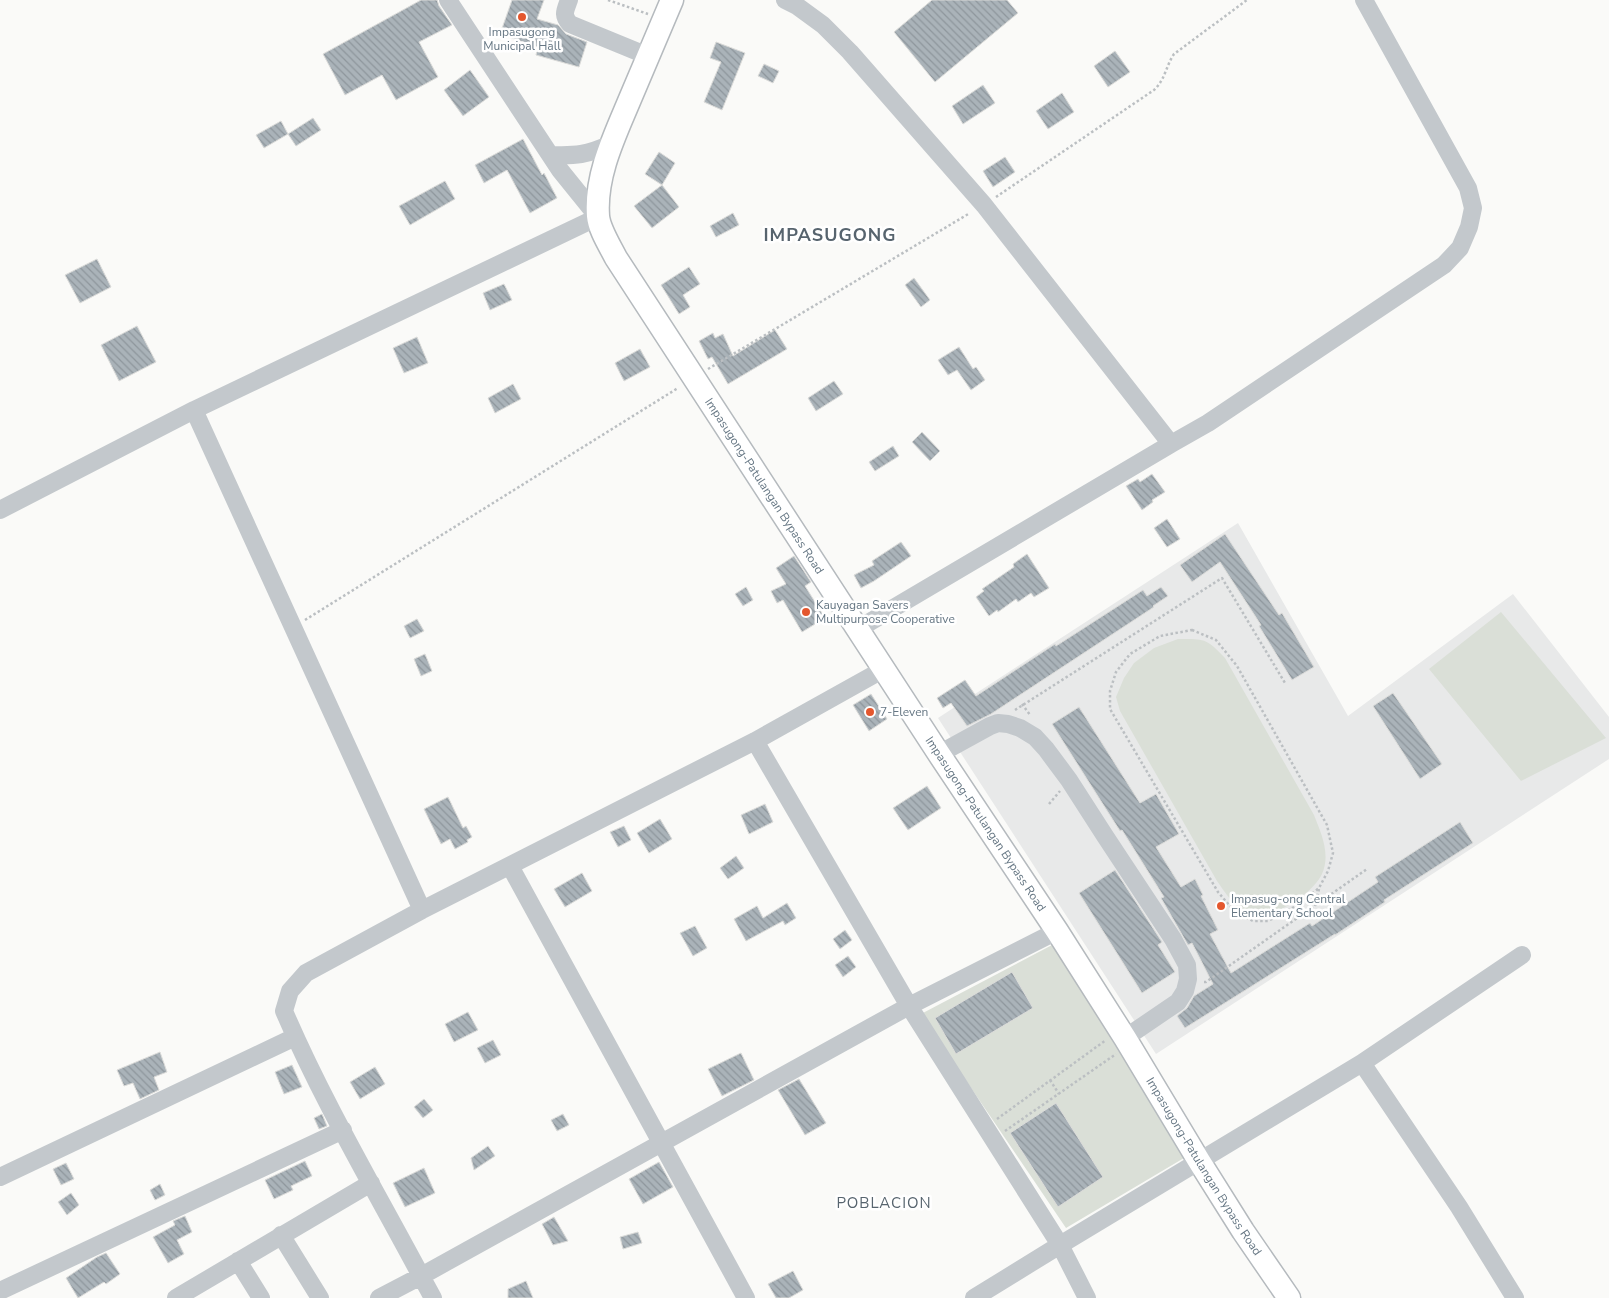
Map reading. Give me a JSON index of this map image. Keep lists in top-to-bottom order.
{
  "streets": {
    "main road": ["Impasugong-Patulangan Bypass Road"]
  },
  "districts": ["IMPASUGONG", "POBLACION"],
  "places": [
    "Impasugong Municipal Hall",
    "Kauyagan Savers Multipurpose Cooperative",
    "7-Eleven",
    "Impasug-ong Central Elementary School"
  ]
}
